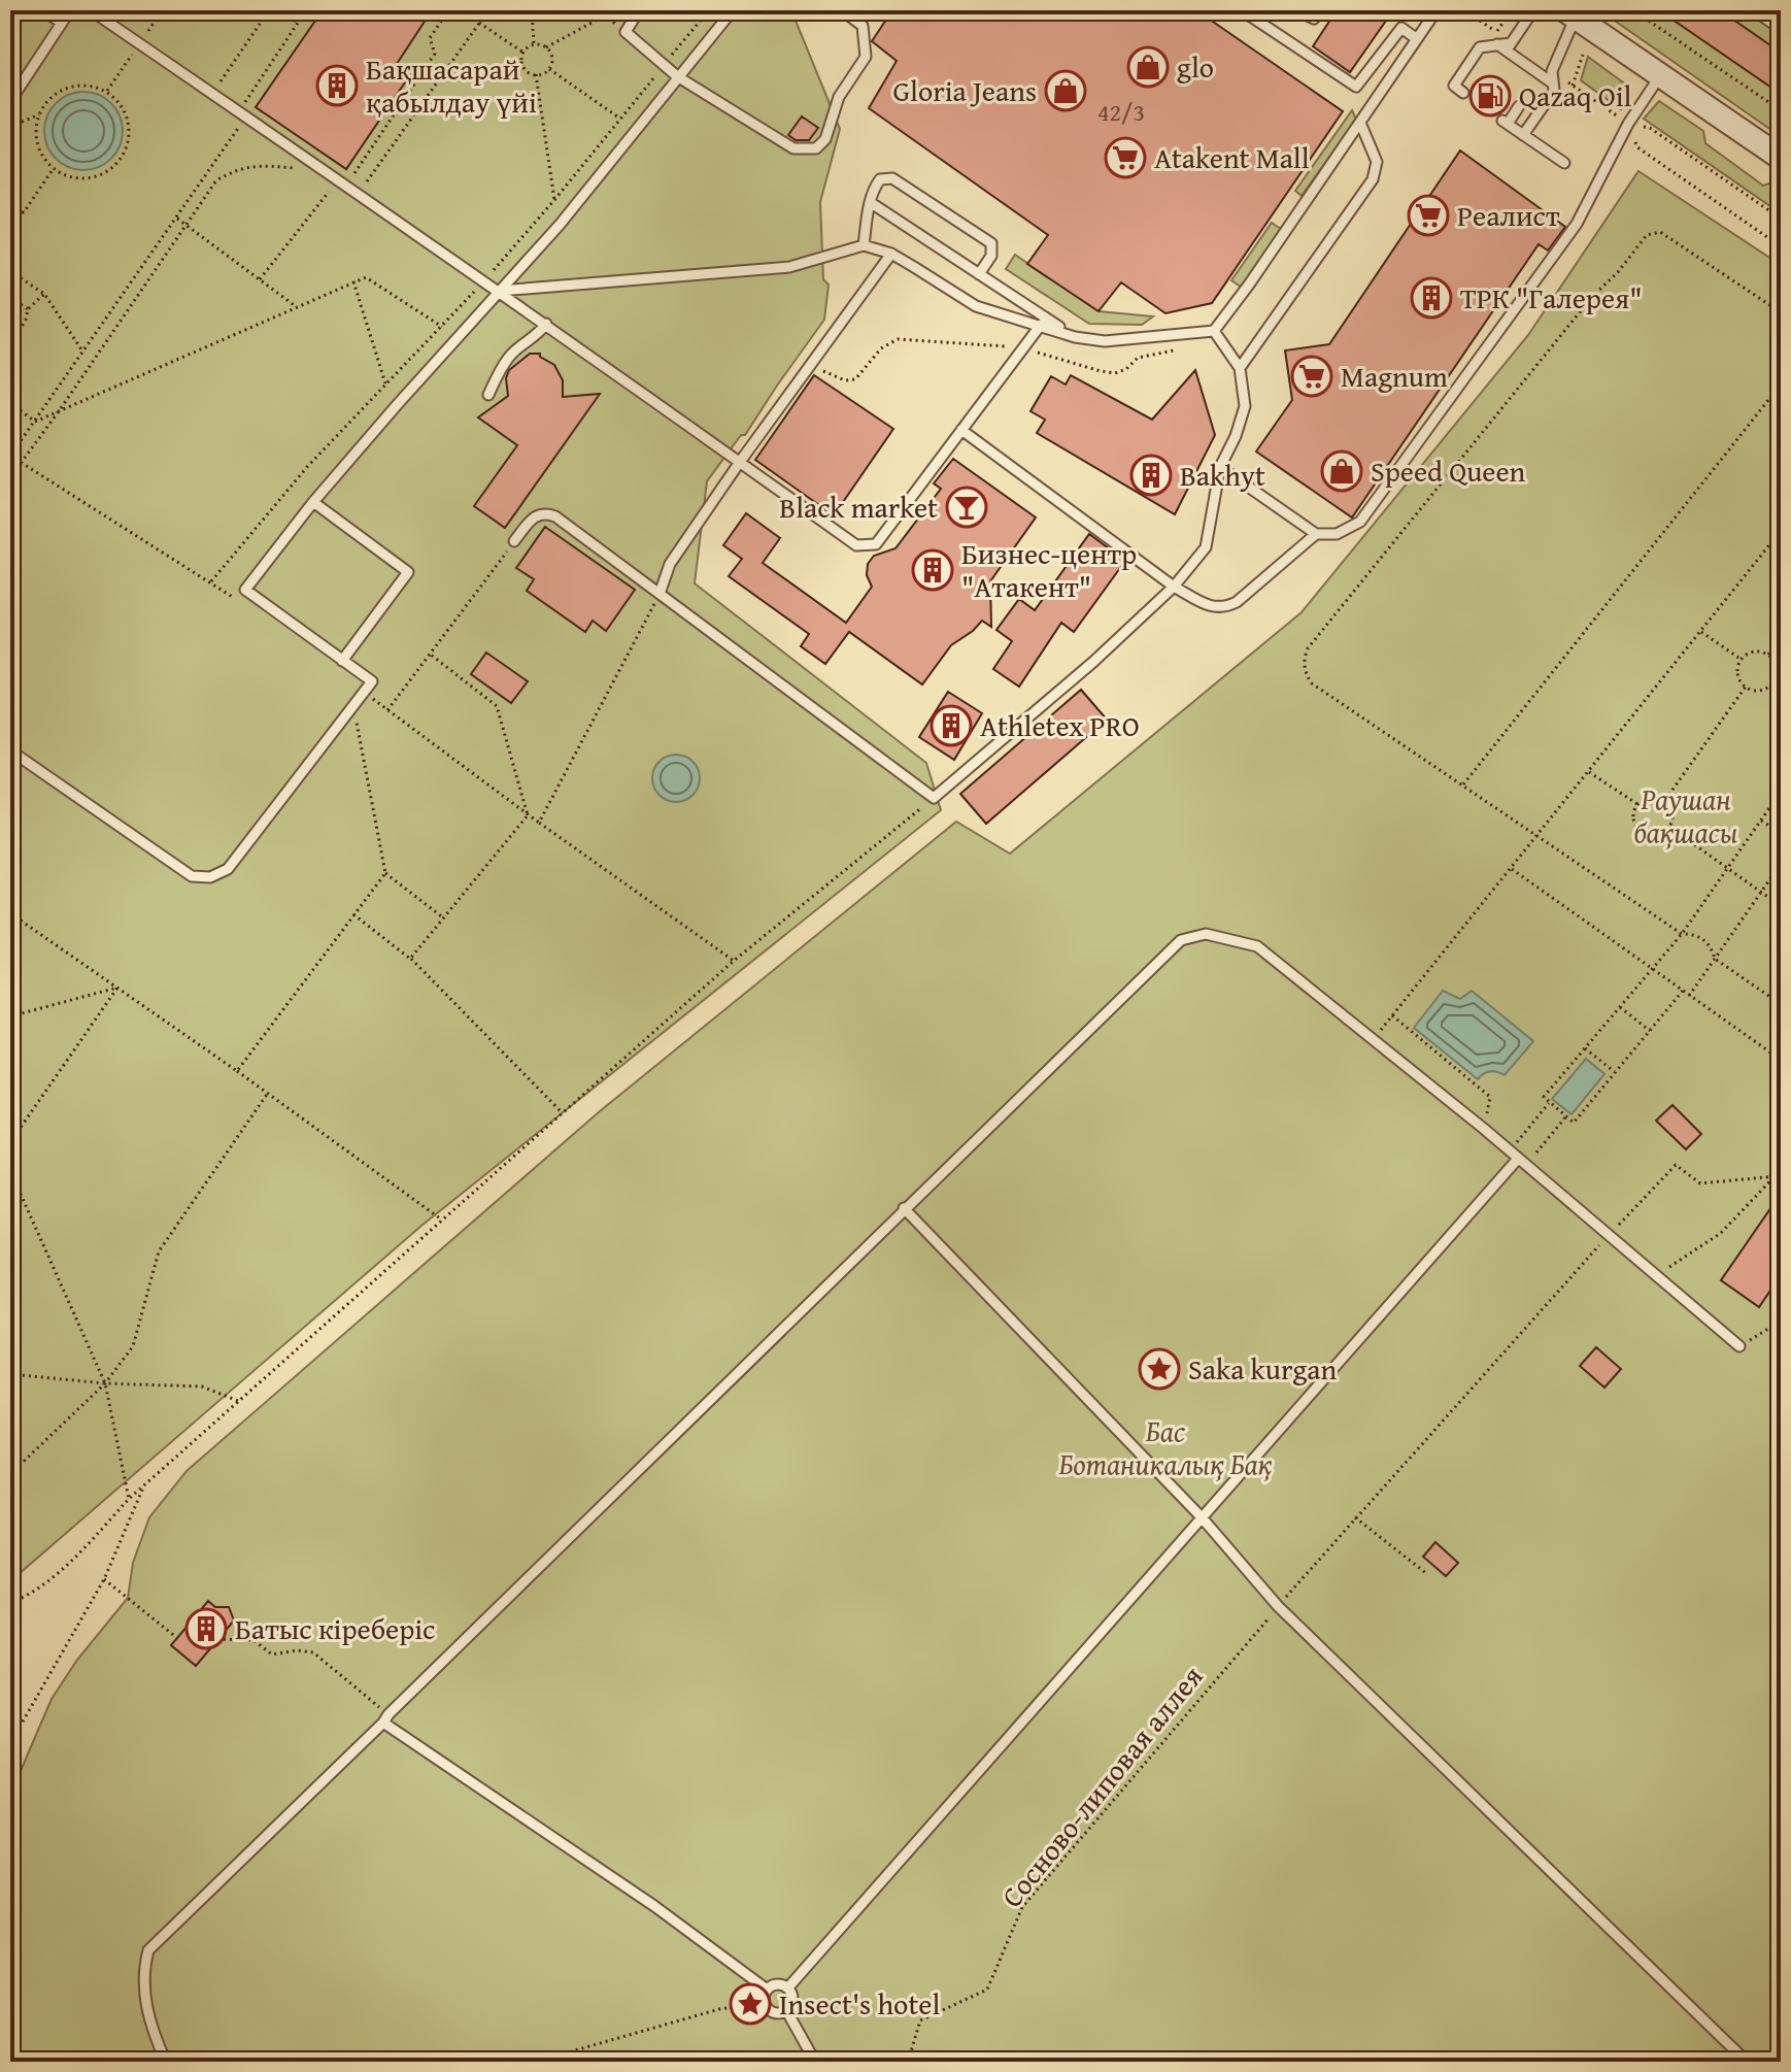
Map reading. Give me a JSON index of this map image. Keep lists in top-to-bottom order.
{
  "streets": {
    "path": ["Сосново-липовая аллея"]
  },
  "parks": ["Раушан бақшасы", "Бас Ботаникалық Бақ"],
  "places": {
    "shop": ["glo", "Gloria Jeans", "Speed Queen"],
    "building": [
      "Бақшасарай қабылдау үйі",
      "ТРК \"Галерея\"",
      "Bakhyt",
      "Бизнес-центр \"Атакент\"",
      "Athletex PRO",
      "Батыс кіреберіс"
    ],
    "fuel station": ["Qazaq Oil"],
    "supermarket": ["Atakent Mall", "Реалист", "Magnum"],
    "bar": ["Black market"],
    "place": ["Saka kurgan", "Insect's hotel"]
  },
  "house_numbers": ["42/3"]
}
